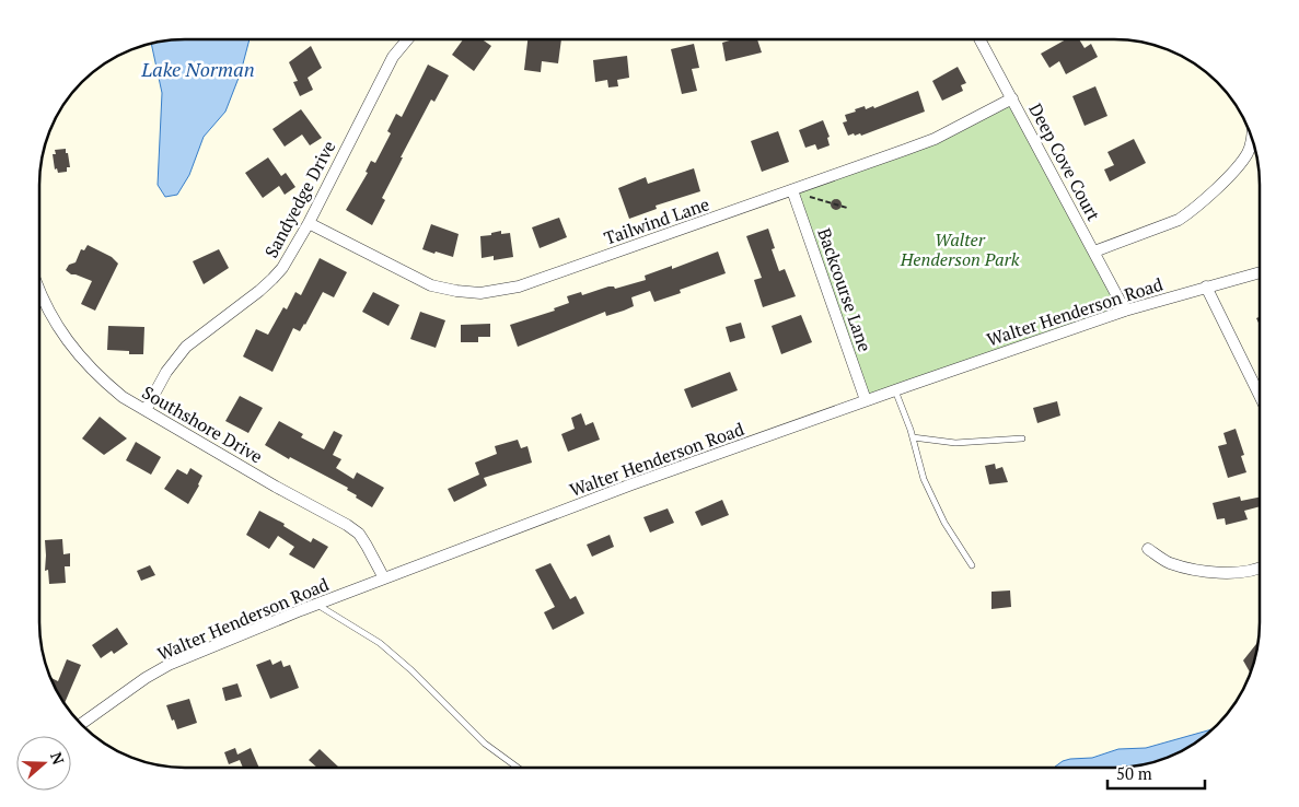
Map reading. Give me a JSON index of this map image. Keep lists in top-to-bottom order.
{
  "streets": {
    "street": [
      "Deep Cove Court",
      "Sandyedge Drive",
      "Tailwind Lane",
      "Backcourse Lane",
      "Walter Henderson Road",
      "Southshore Drive"
    ]
  },
  "crossings": [
    ["Deep Cove Court", "Tailwind Lane"],
    ["Deep Cove Court", "Walter Henderson Road"],
    ["Sandyedge Drive", "Tailwind Lane"],
    ["Sandyedge Drive", "Southshore Drive"],
    ["Tailwind Lane", "Backcourse Lane"],
    ["Backcourse Lane", "Walter Henderson Road"],
    ["Walter Henderson Road", "Southshore Drive"]
  ],
  "water": ["Lake Norman"],
  "parks": ["Walter Henderson Park"],
  "scale_bar": "50 m",
  "north": "right"
}
